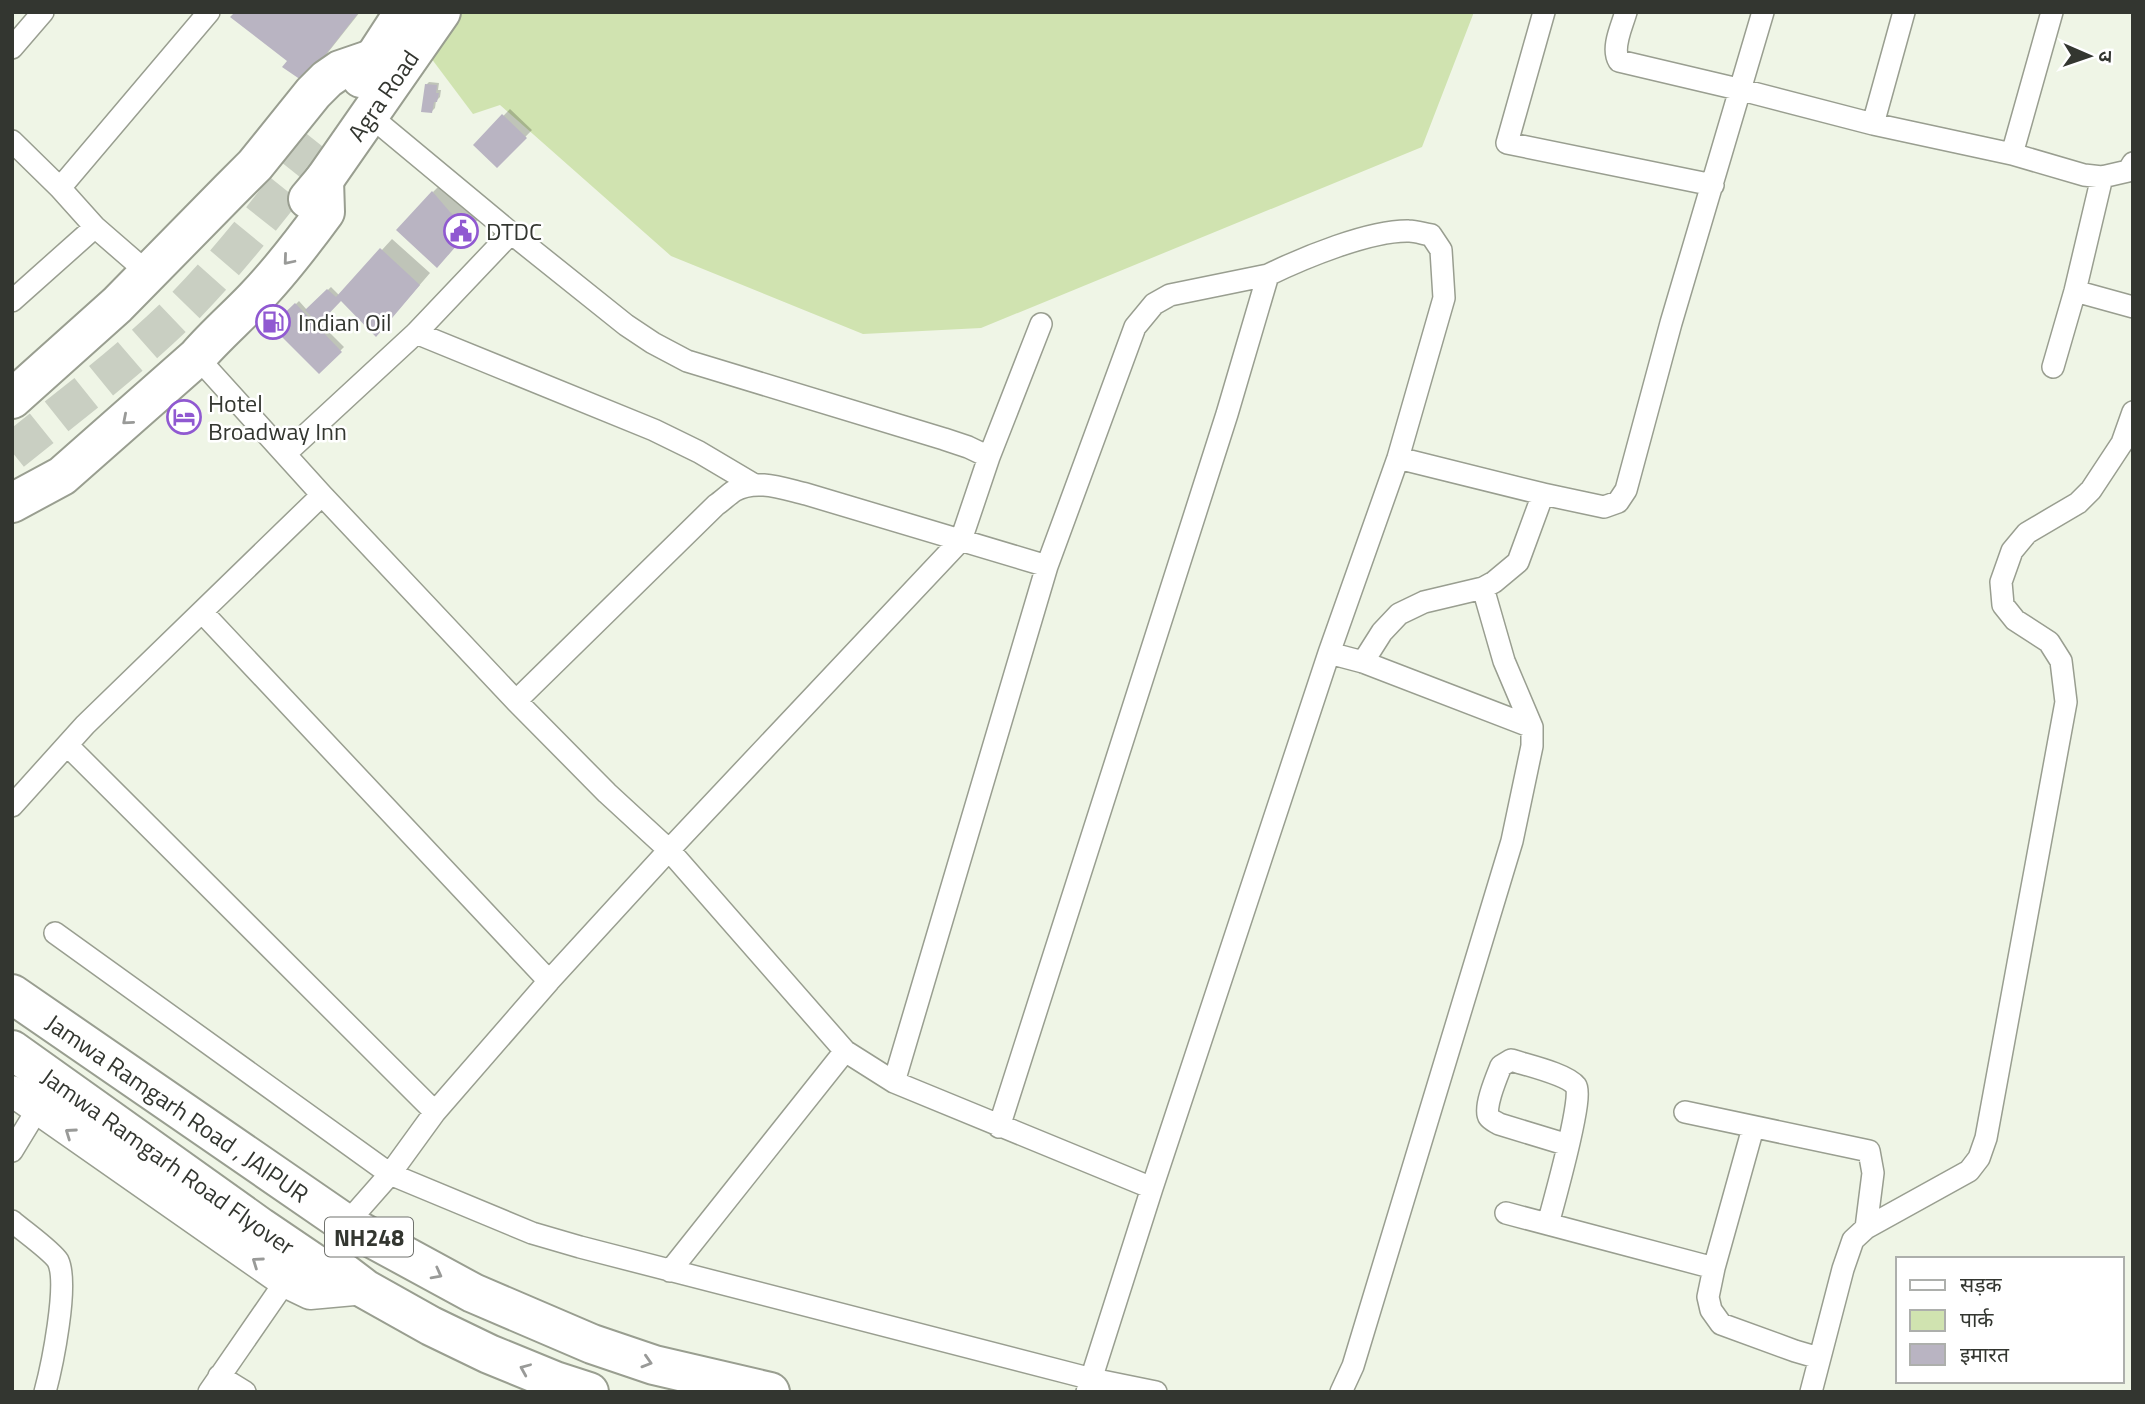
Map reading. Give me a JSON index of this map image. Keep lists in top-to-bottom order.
{
  "streets": {
    "highway": [
      "Agra Road",
      "Jamwa Ramgarh Road , JAIPUR",
      "Jamwa Ramgarh Road Flyover",
      "NH248"
    ]
  },
  "places": {
    "public building": ["DTDC"],
    "fuel station": ["Indian Oil"],
    "hotel": ["Hotel Broadway Inn"]
  },
  "legend": ["सड़क", "पार्क", "इमारत"],
  "north": "right"
}
